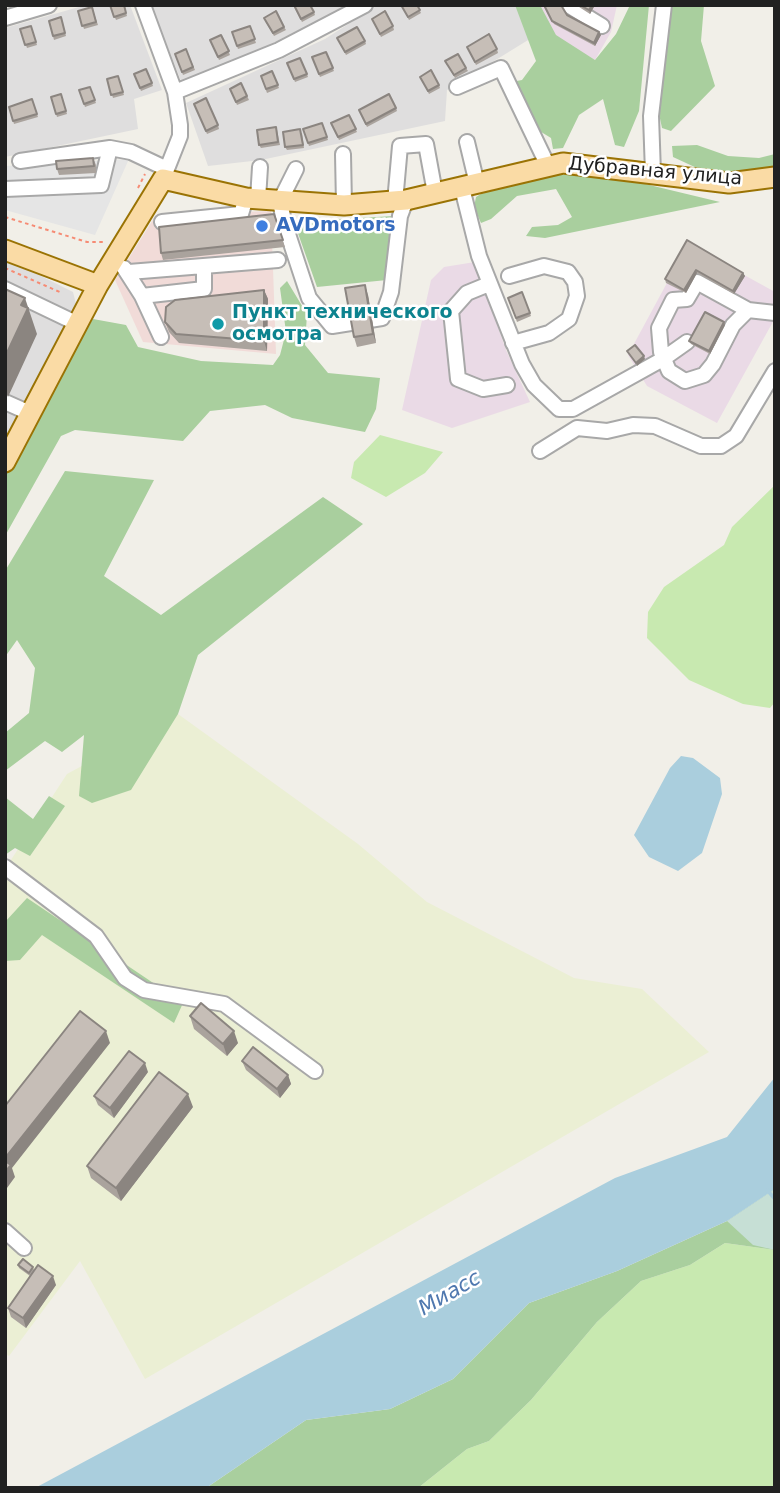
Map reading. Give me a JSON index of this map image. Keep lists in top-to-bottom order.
{
  "streets": {
    "main road": ["Дубравная улица"]
  },
  "water": ["Миасс"],
  "places": ["AVDmotors", "Пункт технического осмотра"]
}
